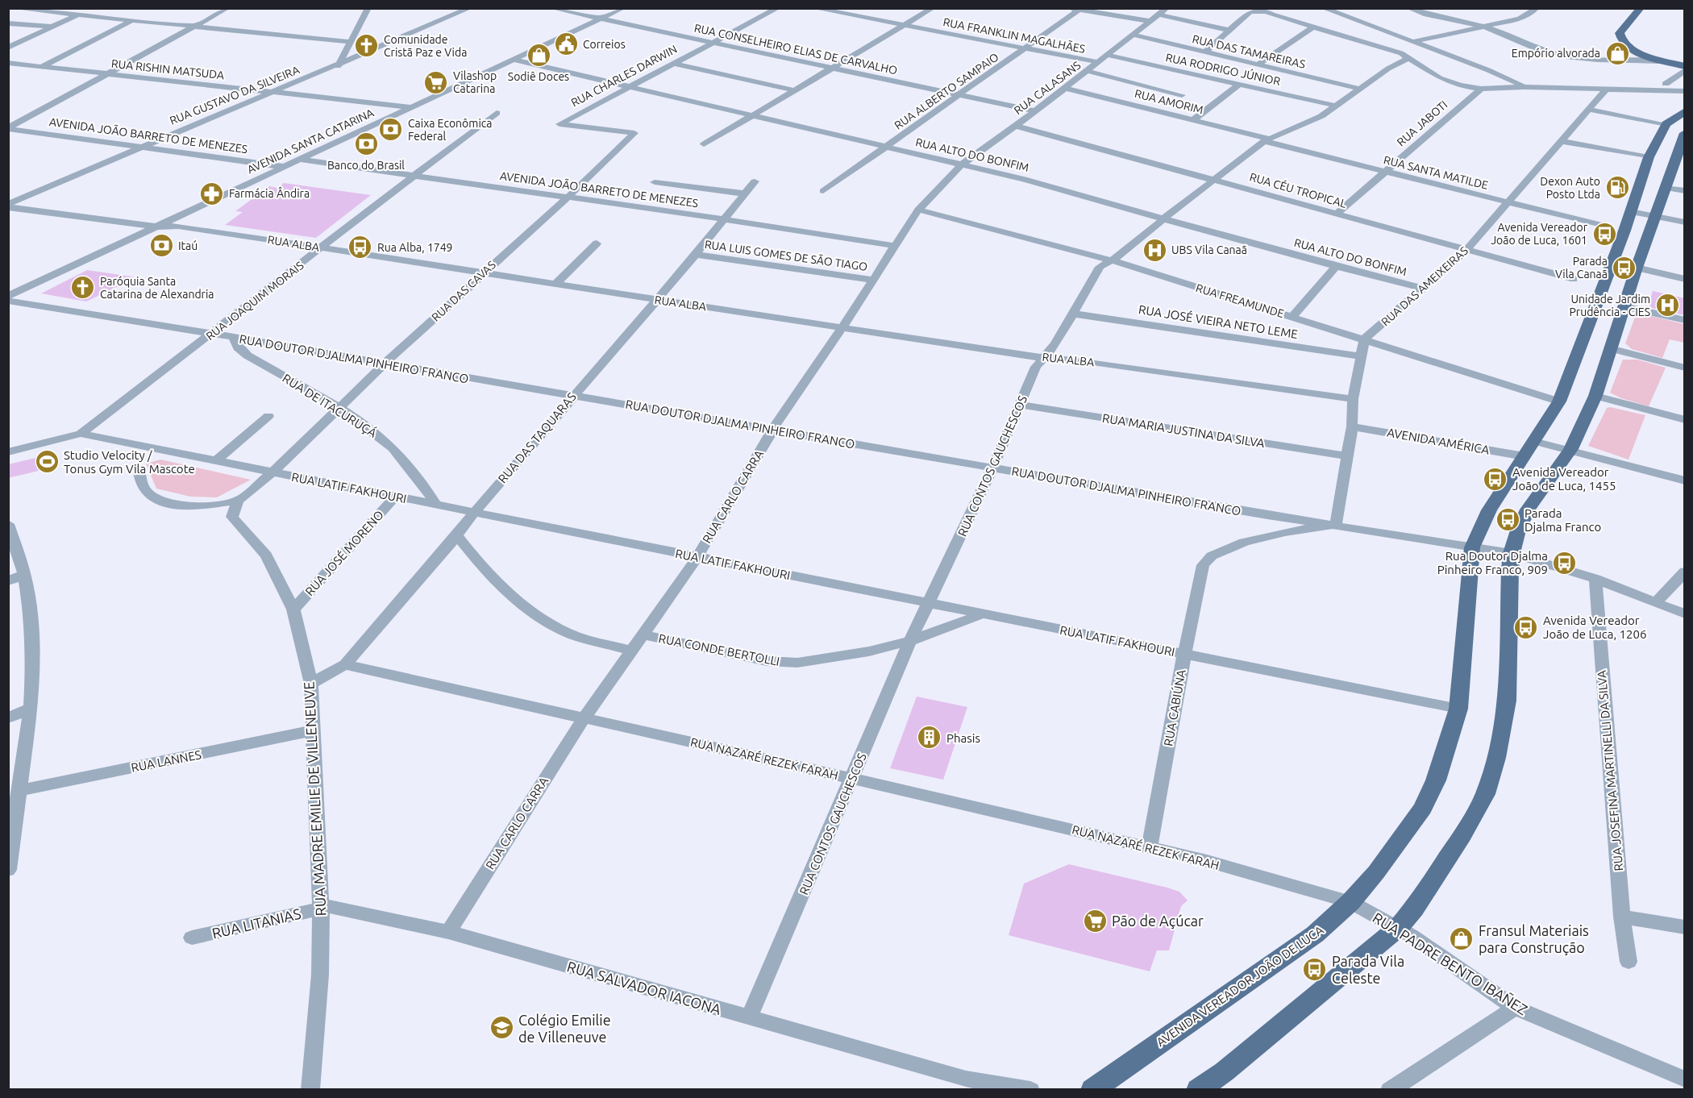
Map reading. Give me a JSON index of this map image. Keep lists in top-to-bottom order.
{
  "streets": {
    "main road": ["AVENIDA VEREADOR JOÃO DE LUCA"],
    "street": [
      "RUA FRANKLIN MAGALHÃES",
      "RUA CONSELHEIRO ELIAS DE CARVALHO",
      "RUA DAS TAMAREIRAS",
      "RUA RISHIN MATSUDA",
      "RUA RODRIGO JÚNIOR",
      "RUA CHARLES DARWIN",
      "RUA CALASANS",
      "RUA ALBERTO SAMPAIO",
      "RUA GUSTAVO DA SILVEIRA",
      "RUA AMORIM",
      "RUA JABOTI",
      "AVENIDA JOÃO BARRETO DE MENEZES",
      "AVENIDA SANTA CATARINA",
      "RUA ALTO DO BONFIM",
      "RUA SANTA MATILDE",
      "RUA CÉU TROPICAL",
      "RUA ALBA",
      "RUA LUIS GOMES DE SÃO TIAGO",
      "RUA DAS AMEIXEIRAS",
      "RUA DAS CAVAS",
      "RUA JOAQUIM MORAIS",
      "RUA FREAMUNDE",
      "RUA JOSÉ VIEIRA NETO LEME",
      "RUA DOUTOR DJALMA PINHEIRO FRANCO",
      "RUA DE ITACURUÇÁ",
      "RUA MARIA JUSTINA DA SILVA",
      "RUA DAS TAQUARAS",
      "AVENIDA AMÉRICA",
      "RUA CONTOS GAUCHESCOS",
      "RUA LATIF FAKHOURI",
      "RUA CARLO CARRA",
      "RUA JOSÉ MORENO",
      "RUA CONDE BERTOLLI",
      "RUA CABIÚNA",
      "RUA NAZARÉ REZEK FARAH",
      "RUA LANNES",
      "RUA JOSEFINA MARTINELLI DA SILVA",
      "RUA MADRE EMILIE DE VILLENEUVE",
      "RUA LITANIAS",
      "RUA PADRE BENTO IBAÑEZ",
      "RUA SALVADOR IACONA"
    ]
  },
  "crossings": [
    ["RUA FRANKLIN MAGALHÃES", "RUA CALASANS"],
    ["RUA FRANKLIN MAGALHÃES", "RUA ALBERTO SAMPAIO"],
    ["RUA CONSELHEIRO ELIAS DE CARVALHO", "RUA CHARLES DARWIN"],
    ["RUA CONSELHEIRO ELIAS DE CARVALHO", "RUA CALASANS"],
    ["RUA CONSELHEIRO ELIAS DE CARVALHO", "RUA ALBERTO SAMPAIO"],
    ["RUA CONSELHEIRO ELIAS DE CARVALHO", "AVENIDA SANTA CATARINA"],
    ["RUA DAS TAMAREIRAS", "RUA CALASANS"],
    ["RUA DAS TAMAREIRAS", "RUA CONTOS GAUCHESCOS"],
    ["RUA RISHIN MATSUDA", "RUA GUSTAVO DA SILVEIRA"],
    ["RUA RISHIN MATSUDA", "AVENIDA SANTA CATARINA"],
    ["RUA RODRIGO JÚNIOR", "RUA CALASANS"],
    ["RUA RODRIGO JÚNIOR", "RUA CONTOS GAUCHESCOS"],
    ["RUA CHARLES DARWIN", "RUA ALTO DO BONFIM"],
    ["RUA CHARLES DARWIN", "RUA DAS CAVAS"],
    ["RUA CALASANS", "RUA AMORIM"],
    ["RUA CALASANS", "RUA ALTO DO BONFIM"],
    ["RUA CALASANS", "RUA CÉU TROPICAL"],
    ["RUA CALASANS", "RUA CARLO CARRA"],
    ["RUA ALBERTO SAMPAIO", "RUA ALTO DO BONFIM"],
    ["RUA GUSTAVO DA SILVEIRA", "AVENIDA JOÃO BARRETO DE MENEZES"],
    ["RUA GUSTAVO DA SILVEIRA", "RUA ALBA"],
    ["RUA AMORIM", "RUA SANTA MATILDE"],
    ["RUA AMORIM", "RUA CONTOS GAUCHESCOS"],
    ["RUA JABOTI", "RUA SANTA MATILDE"],
    ["RUA JABOTI", "RUA CÉU TROPICAL"],
    ["AVENIDA JOÃO BARRETO DE MENEZES", "AVENIDA SANTA CATARINA"],
    ["AVENIDA JOÃO BARRETO DE MENEZES", "RUA DAS CAVAS"],
    ["AVENIDA JOÃO BARRETO DE MENEZES", "RUA JOAQUIM MORAIS"],
    ["AVENIDA JOÃO BARRETO DE MENEZES", "RUA DAS TAQUARAS"],
    ["AVENIDA JOÃO BARRETO DE MENEZES", "RUA CARLO CARRA"],
    ["AVENIDA SANTA CATARINA", "RUA ALTO DO BONFIM"],
    ["AVENIDA SANTA CATARINA", "RUA ALBA"],
    ["RUA ALTO DO BONFIM", "RUA DAS AMEIXEIRAS"],
    ["RUA ALTO DO BONFIM", "RUA CONTOS GAUCHESCOS"],
    ["RUA ALTO DO BONFIM", "RUA CARLO CARRA"],
    ["RUA SANTA MATILDE", "RUA DAS AMEIXEIRAS"],
    ["RUA SANTA MATILDE", "RUA CONTOS GAUCHESCOS"],
    ["RUA CÉU TROPICAL", "RUA DAS AMEIXEIRAS"],
    ["RUA CÉU TROPICAL", "RUA CONTOS GAUCHESCOS"],
    ["RUA ALBA", "RUA DAS CAVAS"],
    ["RUA ALBA", "RUA JOAQUIM MORAIS"],
    ["RUA ALBA", "RUA DAS TAQUARAS"],
    ["RUA ALBA", "RUA CONTOS GAUCHESCOS"],
    ["RUA ALBA", "RUA CARLO CARRA"],
    ["RUA LUIS GOMES DE SÃO TIAGO", "RUA DAS TAQUARAS"],
    ["RUA LUIS GOMES DE SÃO TIAGO", "RUA CARLO CARRA"],
    ["RUA DAS AMEIXEIRAS", "RUA FREAMUNDE"],
    ["RUA DAS CAVAS", "RUA DOUTOR DJALMA PINHEIRO FRANCO"],
    ["RUA DAS CAVAS", "RUA DE ITACURUÇÁ"],
    ["RUA DAS CAVAS", "RUA LATIF FAKHOURI"],
    ["RUA DAS CAVAS", "RUA MADRE EMILIE DE VILLENEUVE"],
    ["RUA JOAQUIM MORAIS", "RUA DOUTOR DJALMA PINHEIRO FRANCO"],
    ["RUA JOAQUIM MORAIS", "RUA LATIF FAKHOURI"],
    ["RUA FREAMUNDE", "RUA CONTOS GAUCHESCOS"],
    ["RUA FREAMUNDE", "RUA CARLO CARRA"],
    ["RUA FREAMUNDE", "AVENIDA VEREADOR JOÃO DE LUCA"],
    ["RUA JOSÉ VIEIRA NETO LEME", "RUA CONTOS GAUCHESCOS"],
    ["RUA DOUTOR DJALMA PINHEIRO FRANCO", "RUA DE ITACURUÇÁ"],
    ["RUA DOUTOR DJALMA PINHEIRO FRANCO", "RUA DAS TAQUARAS"],
    ["RUA DOUTOR DJALMA PINHEIRO FRANCO", "RUA CONTOS GAUCHESCOS"],
    ["RUA DOUTOR DJALMA PINHEIRO FRANCO", "RUA CARLO CARRA"],
    ["RUA DOUTOR DJALMA PINHEIRO FRANCO", "RUA CABIÚNA"],
    ["RUA DOUTOR DJALMA PINHEIRO FRANCO", "AVENIDA VEREADOR JOÃO DE LUCA"],
    ["RUA DE ITACURUÇÁ", "RUA LATIF FAKHOURI"],
    ["RUA MARIA JUSTINA DA SILVA", "RUA CONTOS GAUCHESCOS"],
    ["RUA DAS TAQUARAS", "RUA LATIF FAKHOURI"],
    ["RUA DAS TAQUARAS", "RUA NAZARÉ REZEK FARAH"],
    ["RUA DAS TAQUARAS", "RUA MADRE EMILIE DE VILLENEUVE"],
    ["AVENIDA AMÉRICA", "AVENIDA VEREADOR JOÃO DE LUCA"],
    ["RUA CONTOS GAUCHESCOS", "RUA LATIF FAKHOURI"],
    ["RUA CONTOS GAUCHESCOS", "RUA CONDE BERTOLLI"],
    ["RUA CONTOS GAUCHESCOS", "RUA NAZARÉ REZEK FARAH"],
    ["RUA CONTOS GAUCHESCOS", "RUA SALVADOR IACONA"],
    ["RUA LATIF FAKHOURI", "RUA CARLO CARRA"],
    ["RUA LATIF FAKHOURI", "RUA JOSÉ MORENO"],
    ["RUA LATIF FAKHOURI", "RUA CONDE BERTOLLI"],
    ["RUA LATIF FAKHOURI", "RUA CABIÚNA"],
    ["RUA LATIF FAKHOURI", "AVENIDA VEREADOR JOÃO DE LUCA"],
    ["RUA CARLO CARRA", "RUA CONDE BERTOLLI"],
    ["RUA CARLO CARRA", "RUA NAZARÉ REZEK FARAH"],
    ["RUA CARLO CARRA", "RUA SALVADOR IACONA"],
    ["RUA JOSÉ MORENO", "RUA MADRE EMILIE DE VILLENEUVE"],
    ["RUA CABIÚNA", "RUA NAZARÉ REZEK FARAH"],
    ["RUA NAZARÉ REZEK FARAH", "RUA PADRE BENTO IBAÑEZ"],
    ["RUA NAZARÉ REZEK FARAH", "AVENIDA VEREADOR JOÃO DE LUCA"],
    ["RUA LANNES", "RUA MADRE EMILIE DE VILLENEUVE"],
    ["RUA MADRE EMILIE DE VILLENEUVE", "RUA LITANIAS"],
    ["RUA MADRE EMILIE DE VILLENEUVE", "RUA SALVADOR IACONA"],
    ["RUA LITANIAS", "RUA SALVADOR IACONA"],
    ["RUA PADRE BENTO IBAÑEZ", "AVENIDA VEREADOR JOÃO DE LUCA"]
  ],
  "places": {
    "public building": ["Correios"],
    "church": ["Comunidade Cristã Paz e Vida", "Paróquia Santa Catarina de Alexandria"],
    "shop": ["Empório alvorada", "Sodiê Doces", "Fransul Materiais para Construção"],
    "supermarket": ["Vilashop Catarina", "Pão de Açúcar"],
    "bank": ["Caixa Econômica Federal", "Banco do Brasil", "Itaú"],
    "fuel station": ["Dexon Auto Posto Ltda"],
    "pharmacy": ["Farmácia Ândira"],
    "bus stop": [
      "Avenida Vereador João de Luca, 1601",
      "Rua Alba, 1749",
      "Parada Vila Canaã",
      "Avenida Vereador João de Luca, 1455",
      "Parada Djalma Franco",
      "Rua Doutor Djalma Pinheiro Franco, 909",
      "Avenida Vereador João de Luca, 1206",
      "Parada Vila Celeste"
    ],
    "hospital": ["UBS Vila Canaã", "Unidade Jardim Prudência - CIES"],
    "sports": ["Studio Velocity / Tonus Gym Vila Mascote"],
    "building": ["Phasis"],
    "school or university": ["Colégio Emilie de Villeneuve"]
  }
}
